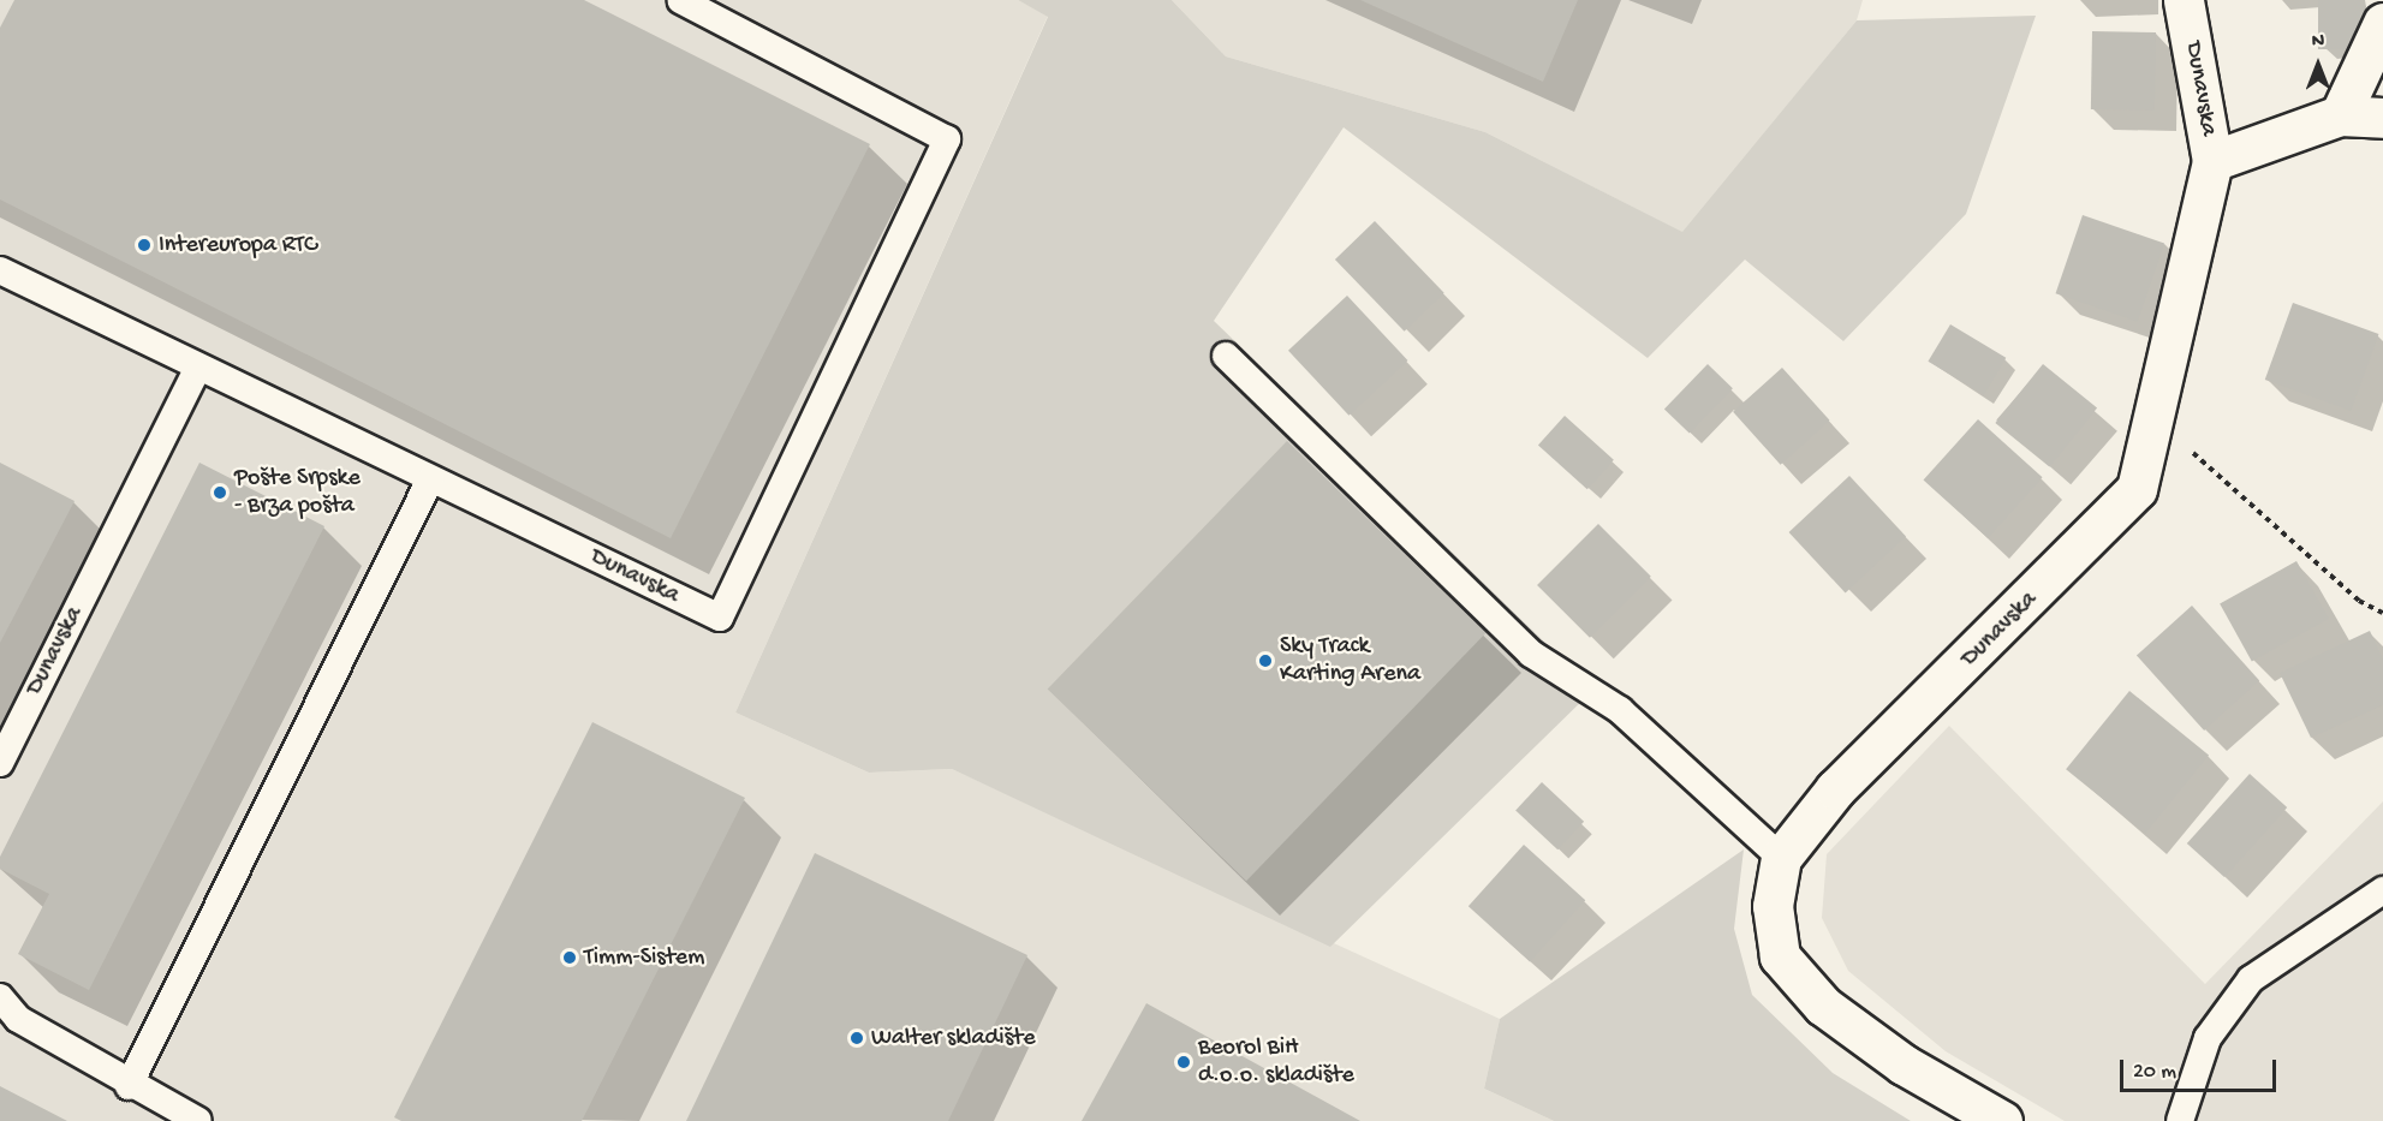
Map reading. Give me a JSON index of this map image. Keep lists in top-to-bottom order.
{
  "streets": {
    "street": ["Dunavska"]
  },
  "places": [
    "Intereuropa RTC",
    "Pošte Srpske - Brza pošta",
    "Sky Track Karting Arena",
    "Timm-Sistem",
    "Walter skladište",
    "Beorol BiH d.o.o. skladište"
  ],
  "scale_bar": "20 m",
  "north": "top"
}
